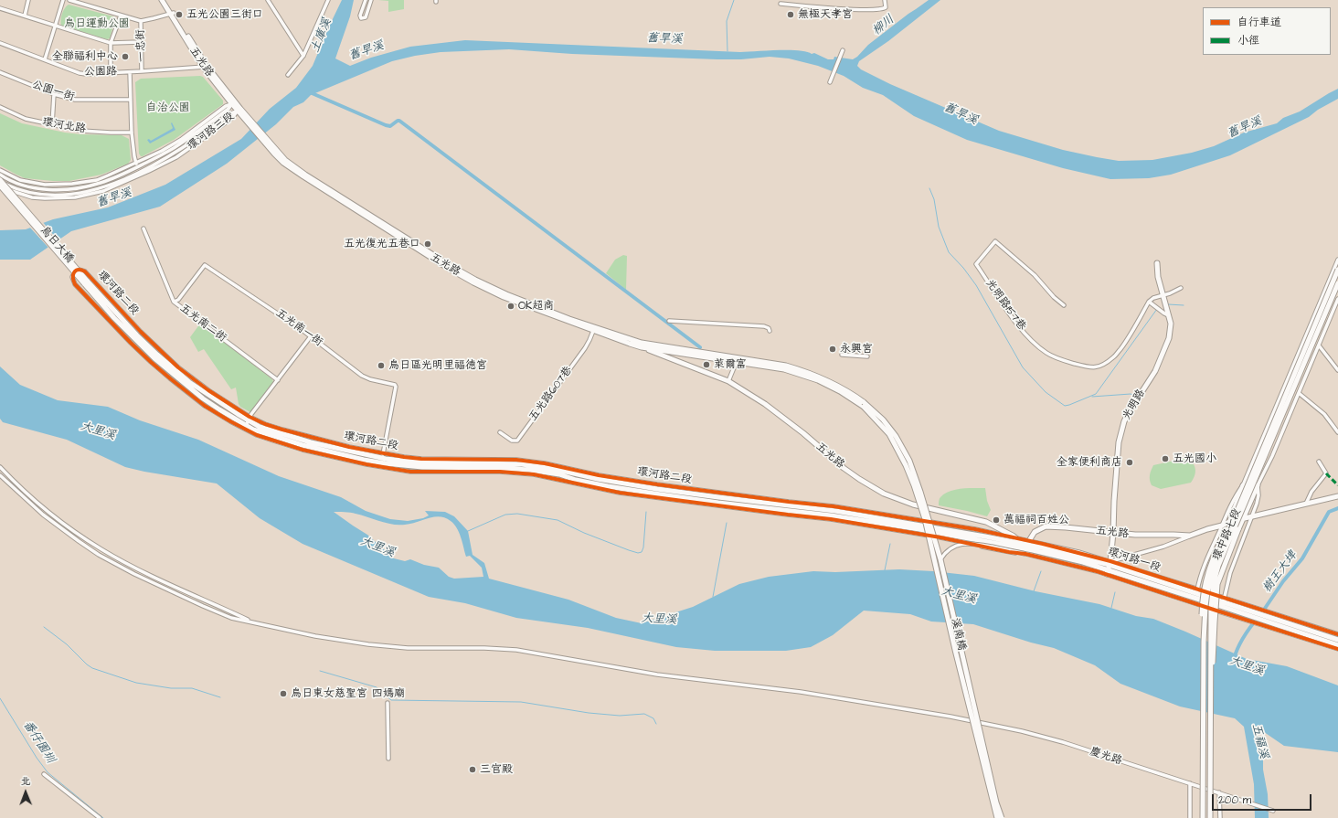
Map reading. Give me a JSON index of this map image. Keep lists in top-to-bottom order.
{
  "streets": {
    "street": [
      "一忠街",
      "五光路",
      "公園路",
      "公園一街",
      "環河北路",
      "環河路三段",
      "烏日大橋",
      "環河路二段",
      "光明路157巷",
      "五光南二街",
      "五光南一街",
      "五光路607巷",
      "光明路",
      "環中路七段",
      "環河路一段",
      "溪南橋",
      "慶光路"
    ]
  },
  "crossings": [
    ["一忠街", "公園路"],
    ["五光路", "公園路"],
    ["五光路", "環河路三段"],
    ["五光路", "五光路607巷"],
    ["五光路", "光明路"],
    ["五光路", "環中路七段"],
    ["五光路", "環河路一段"],
    ["五光路", "溪南橋"],
    ["環河路三段", "烏日大橋"],
    ["烏日大橋", "環河路二段"],
    ["環河路二段", "五光南一街"],
    ["環河路二段", "環河路一段"],
    ["五光南二街", "五光南一街"],
    ["光明路", "環河路一段"],
    ["環中路七段", "環河路一段"]
  ],
  "water": [
    "柳川",
    "土庫溪",
    "舊旱溪",
    "大里溪",
    "樹王大埤",
    "五福溪",
    "番仔園圳"
  ],
  "parks": ["烏日運動公園", "自治公園"],
  "places": [
    "五光公園三街口",
    "無極天孝宮",
    "全聯福利中心",
    "五光復光五巷口",
    "OK超商",
    "永興宮",
    "萊爾富",
    "烏日區光明里福德宮",
    "五光國小",
    "全家便利商店",
    "萬福祠百姓公",
    "烏日東女慈聖宮 四媽廟",
    "三官殿"
  ],
  "legend": ["自行車道", "小徑"],
  "scale_bar": "200 m",
  "north": "top"
}
